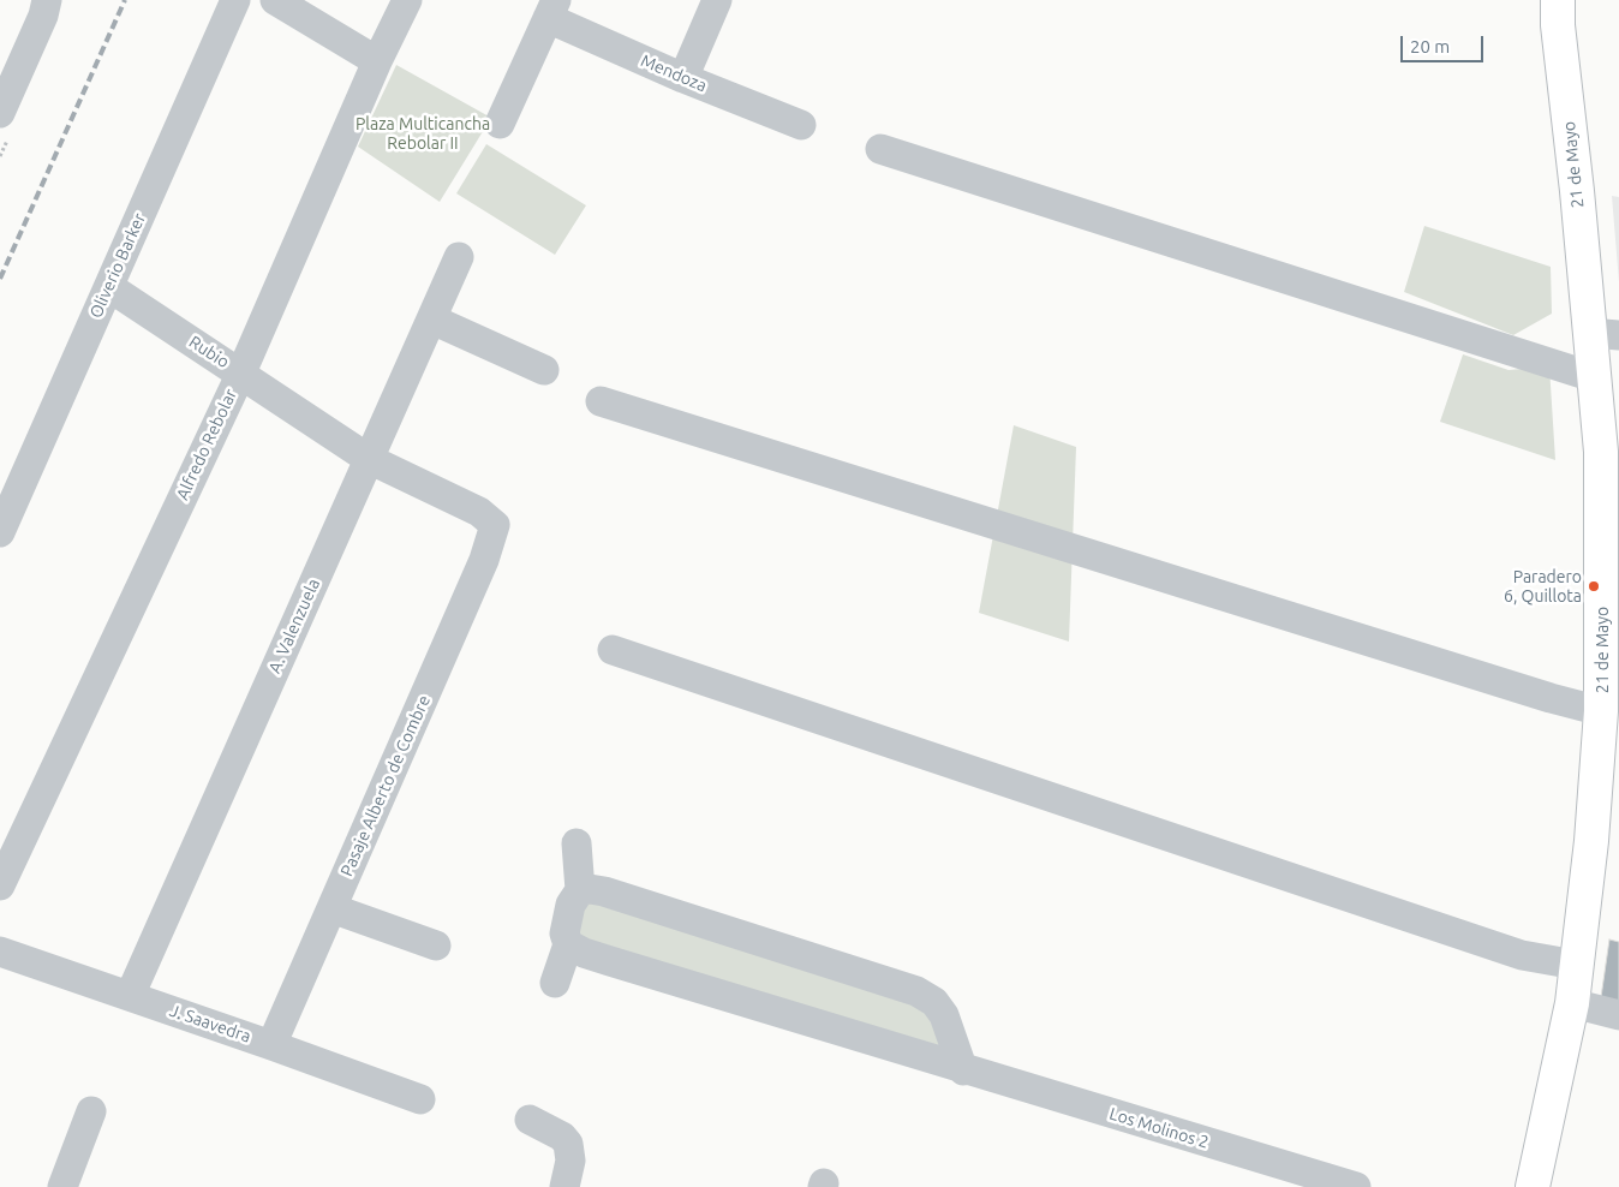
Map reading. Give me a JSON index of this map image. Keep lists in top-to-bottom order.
{
  "streets": {
    "main road": ["21 de Mayo"],
    "street": [
      "Mendoza",
      "Oliverio Barker",
      "Rubio",
      "Alfredo Rebolar",
      "A. Valenzuela",
      "Pasaje Alberto de Combre",
      "J. Saavedra",
      "Los Molinos 2"
    ]
  },
  "crossings": [
    ["Oliverio Barker", "Rubio"],
    ["Rubio", "Alfredo Rebolar"],
    ["Rubio", "A. Valenzuela"],
    ["Rubio", "Pasaje Alberto de Combre"],
    ["A. Valenzuela", "J. Saavedra"],
    ["Pasaje Alberto de Combre", "J. Saavedra"]
  ],
  "parks": ["Plaza Multicancha Rebolar II"],
  "places": ["Paradero 6, Quillota"],
  "scale_bar": "20 m"
}
